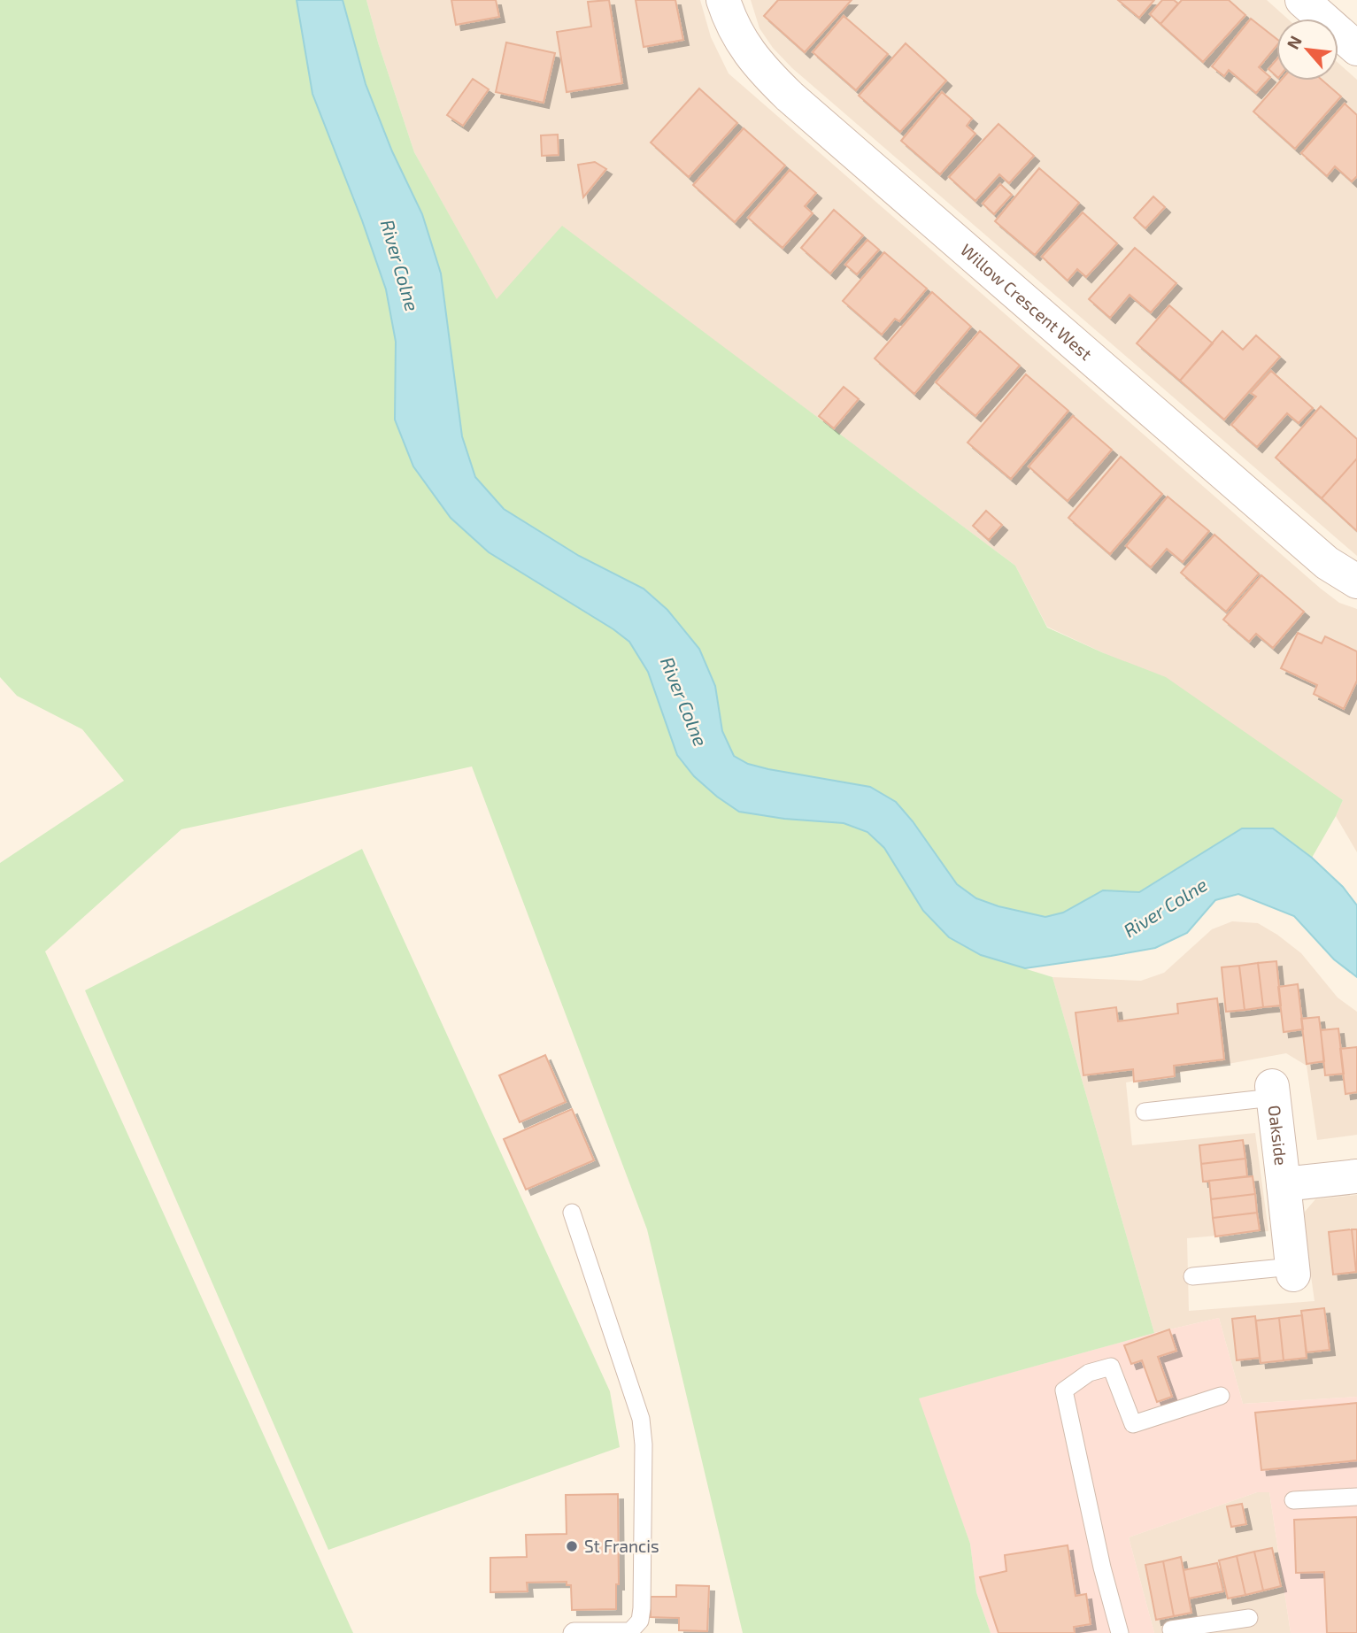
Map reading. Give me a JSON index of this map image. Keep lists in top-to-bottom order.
{
  "streets": {
    "street": ["Willow Crescent West", "Oakside"]
  },
  "water": ["River Colne"],
  "places": ["St Francis"],
  "north": "top left"
}
